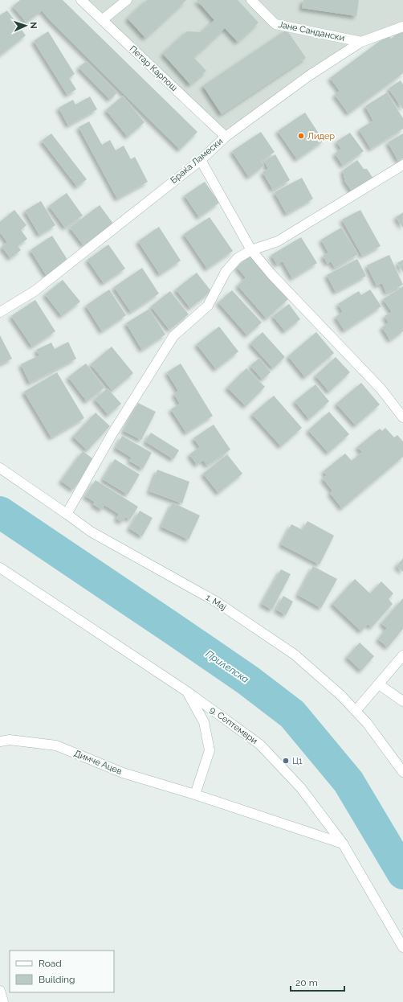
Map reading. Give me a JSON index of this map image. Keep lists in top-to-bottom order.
{
  "streets": {
    "street": [
      "Јане Сандански",
      "Петар Карпош",
      "Браќа Ламески",
      "1. Мај",
      "9. Септември",
      "Димче Ацев"
    ]
  },
  "crossings": [
    ["Јане Сандански", "Браќа Ламески"],
    ["Петар Карпош", "Браќа Ламески"],
    ["9. Септември", "Димче Ацев"]
  ],
  "water": ["Прилепска"],
  "places": ["Лидер", "Ц1"],
  "legend": ["Road", "Building"],
  "scale_bar": "20 m",
  "north": "right"
}
